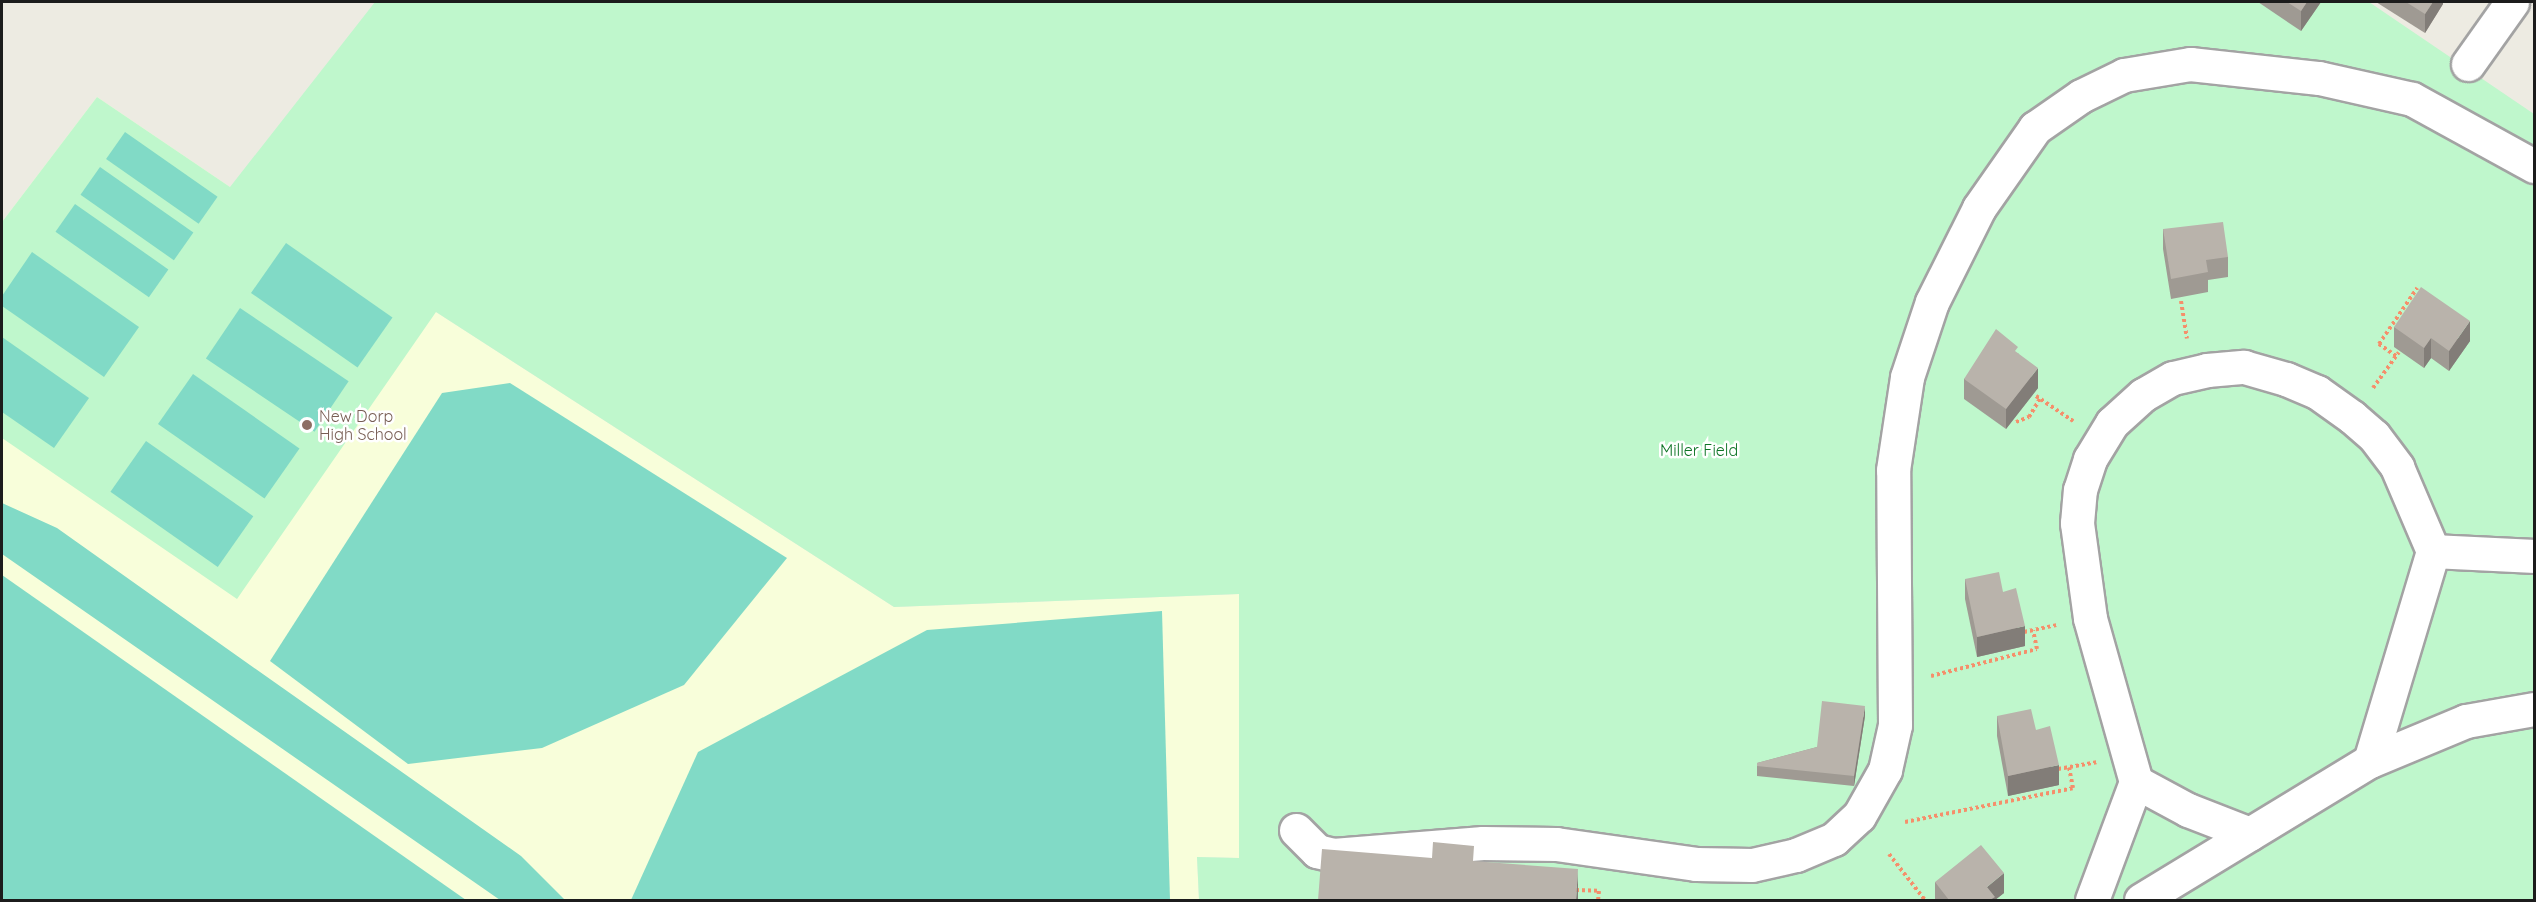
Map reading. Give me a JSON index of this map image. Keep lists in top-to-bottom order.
{
  "parks": ["Miller Field"],
  "places": ["New Dorp High School"]
}
